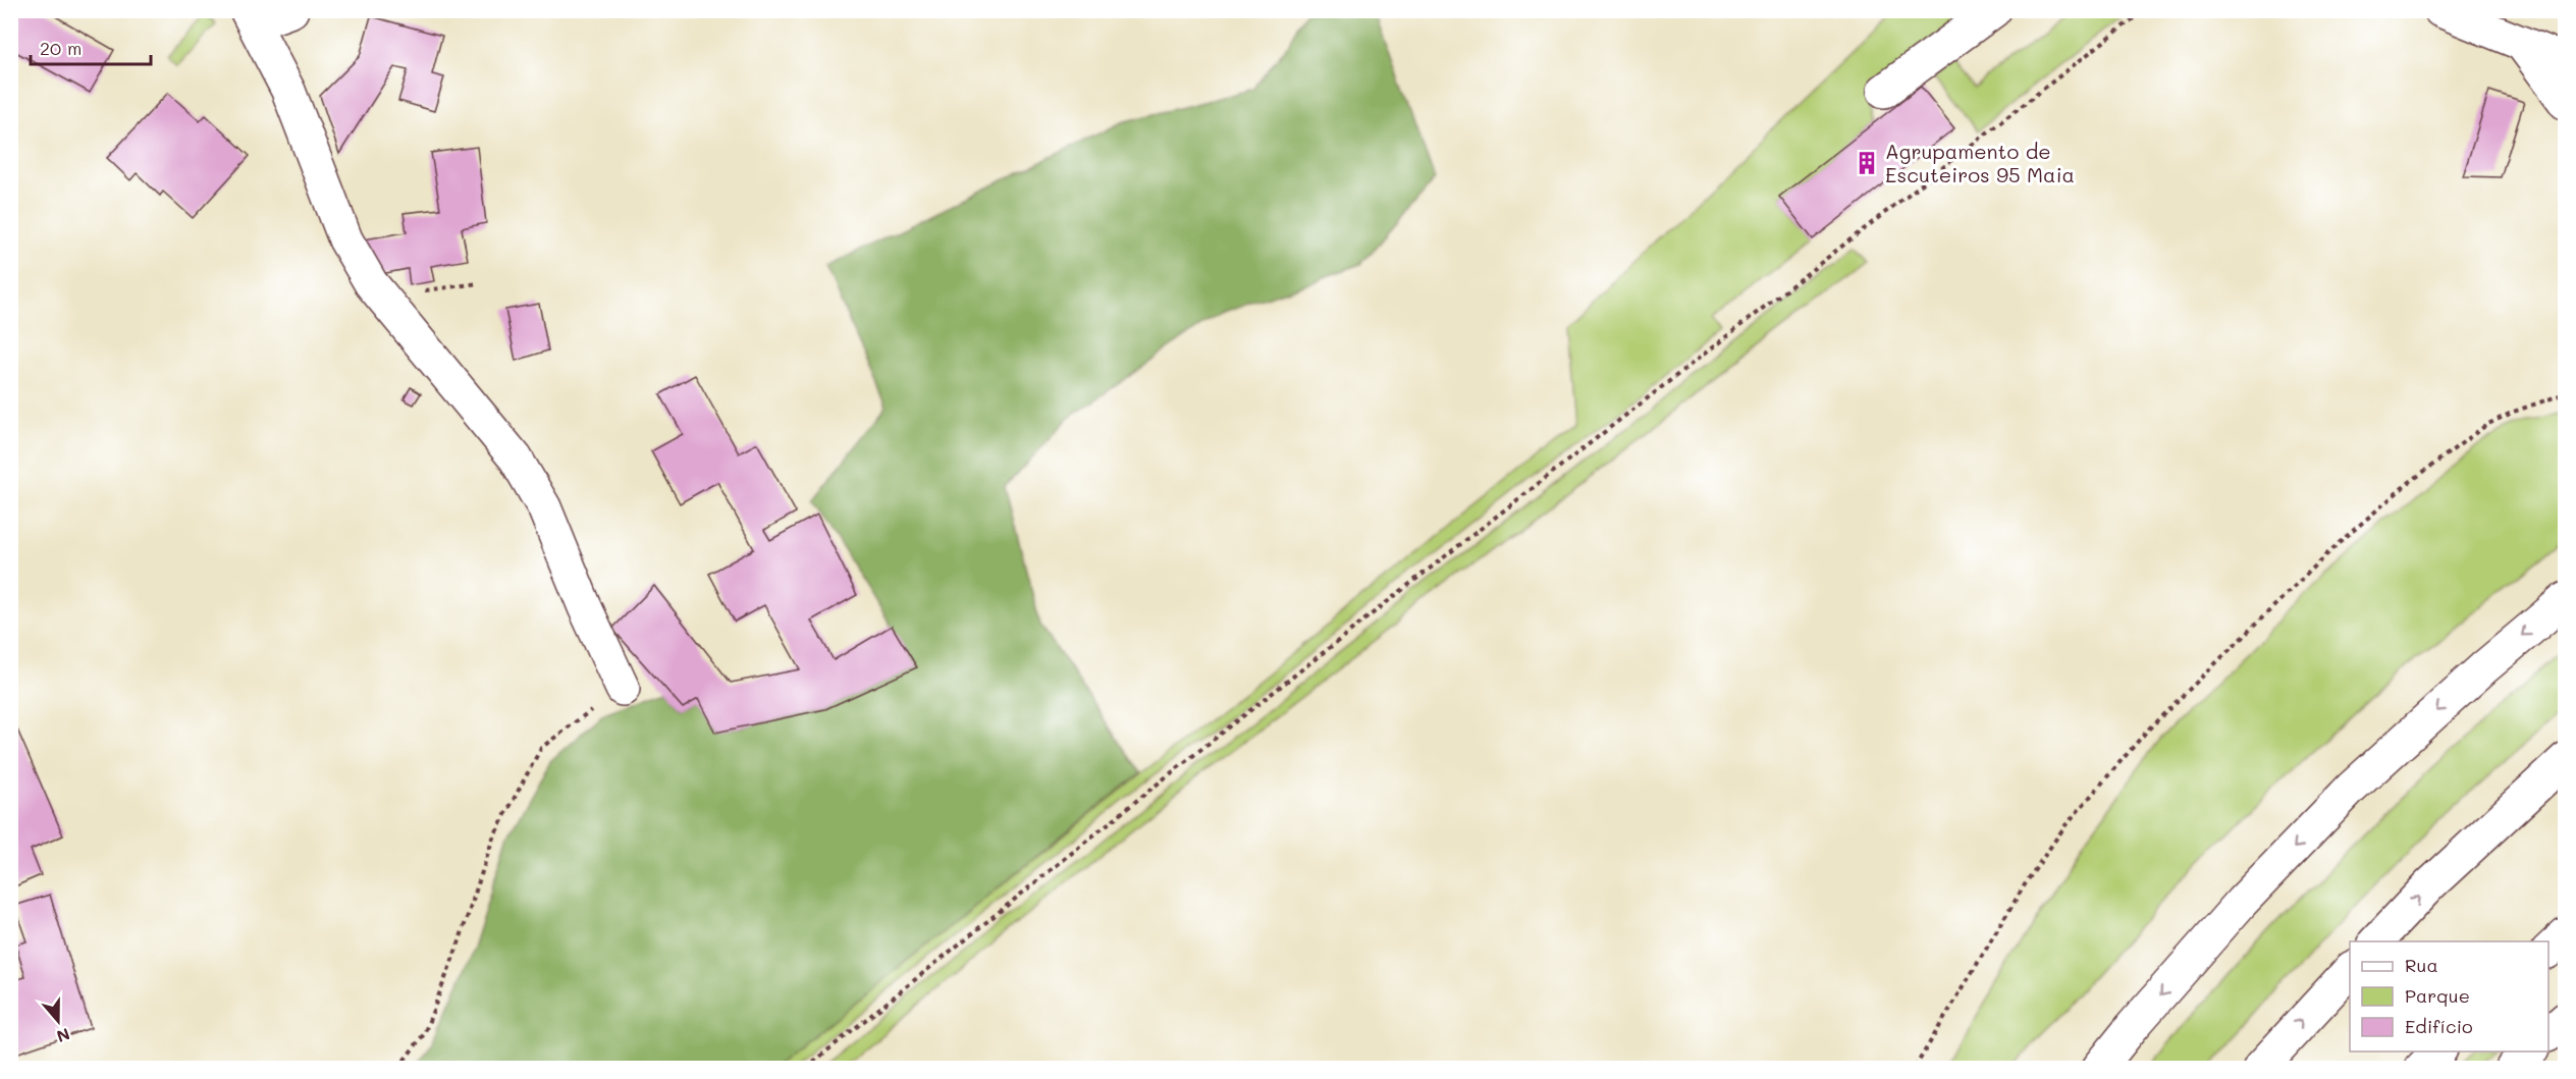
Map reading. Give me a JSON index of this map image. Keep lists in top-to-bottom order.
{
  "places": {
    "building": ["Agrupamento de Escuteiros 95 Maia"]
  },
  "legend": ["Rua", "Parque", "Edifício"],
  "scale_bar": "20 m",
  "north": "bottom"
}
